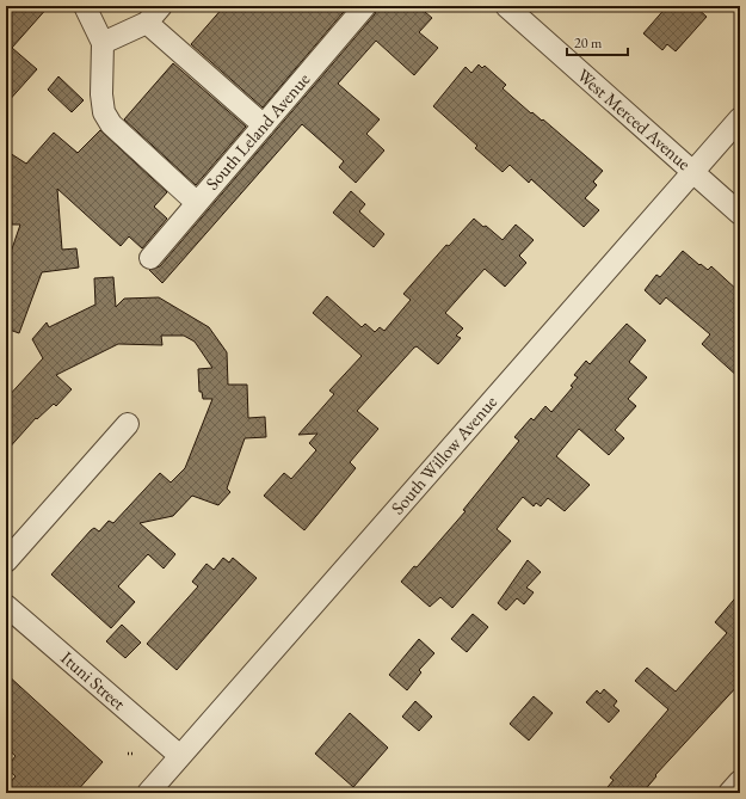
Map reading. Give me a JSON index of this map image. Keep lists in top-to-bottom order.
{
  "streets": {
    "street": [
      "West Merced Avenue",
      "South Leland Avenue",
      "South Willow Avenue",
      "Ituni Street"
    ]
  },
  "crossings": [
    ["West Merced Avenue", "South Willow Avenue"],
    ["South Willow Avenue", "Ituni Street"]
  ],
  "scale_bar": "20 m"
}
